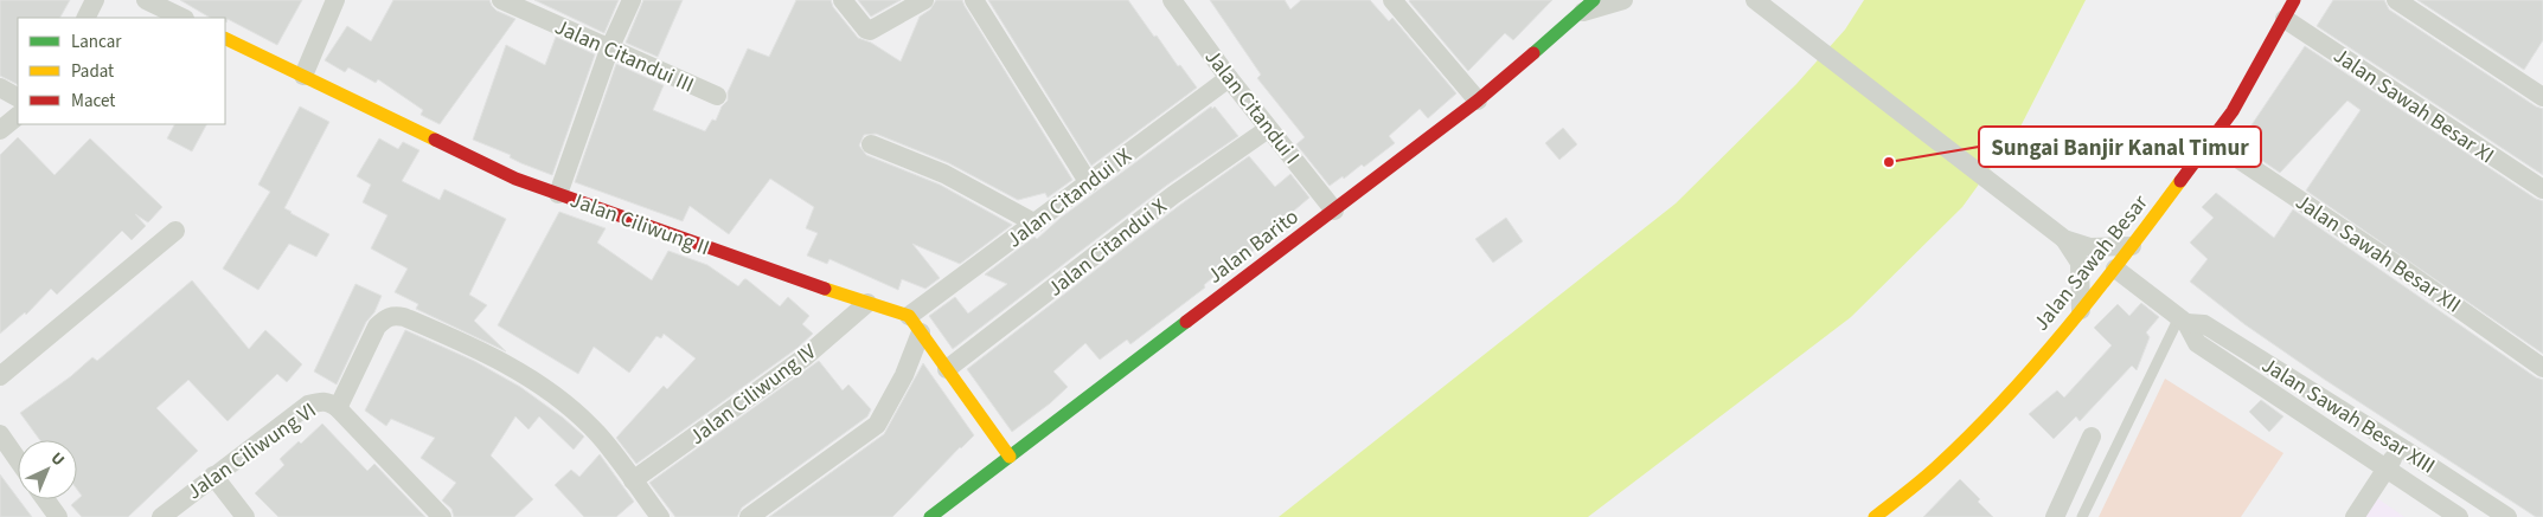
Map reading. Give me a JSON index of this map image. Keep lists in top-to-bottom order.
{
  "streets": {
    "street": [
      "Jalan Citandui III",
      "Jalan Sawah Besar XI",
      "Jalan Citandui I",
      "Jalan Citandui IX",
      "Jalan Ciliwung II",
      "Jalan Barito",
      "Jalan Citandui X",
      "Jalan Sawah Besar XII",
      "Jalan Sawah Besar",
      "Jalan Ciliwung IV",
      "Jalan Sawah Besar XIII",
      "Jalan Ciliwung VI"
    ]
  },
  "crossings": [
    ["Jalan Sawah Besar XI", "Jalan Sawah Besar"],
    ["Jalan Citandui I", "Jalan Citandui IX"],
    ["Jalan Citandui I", "Jalan Barito"],
    ["Jalan Citandui I", "Jalan Citandui X"],
    ["Jalan Citandui IX", "Jalan Ciliwung II"],
    ["Jalan Ciliwung II", "Jalan Ciliwung IV"],
    ["Jalan Sawah Besar XII", "Jalan Sawah Besar"],
    ["Jalan Sawah Besar", "Jalan Sawah Besar XIII"]
  ],
  "places": ["Sungai Banjir Kanal Timur"],
  "legend": ["Lancar", "Padat", "Macet"],
  "north": "top right"
}
